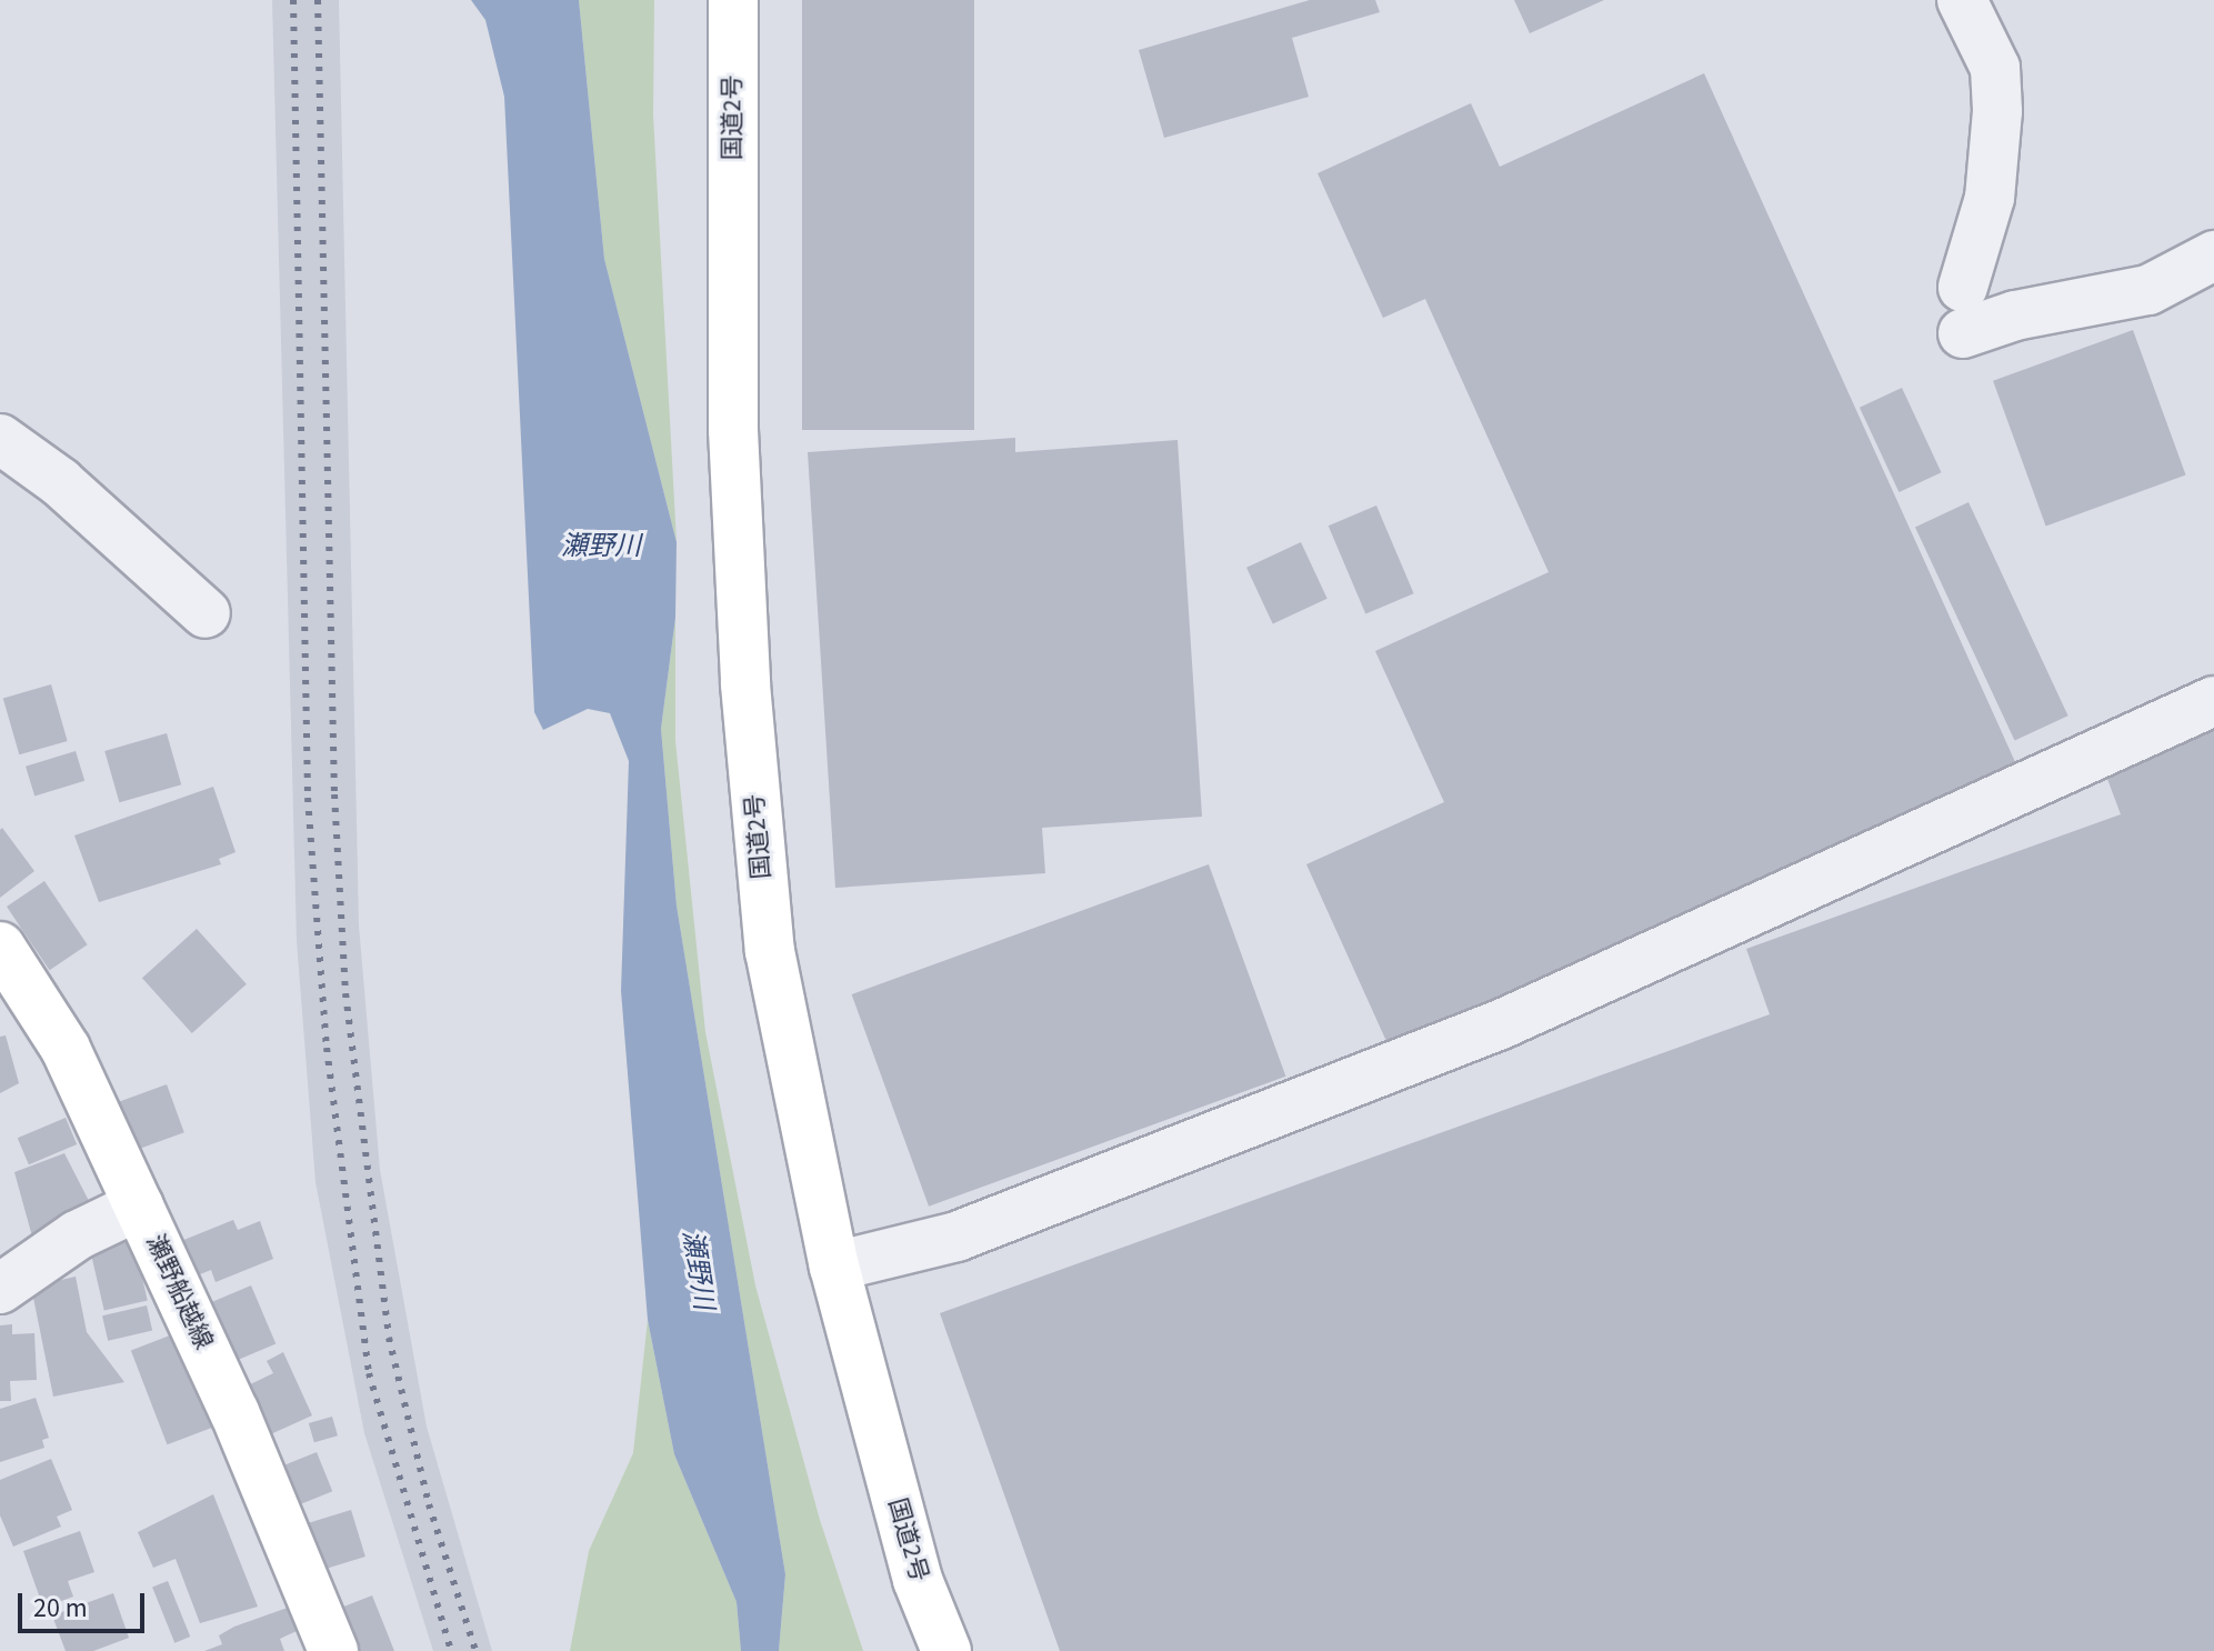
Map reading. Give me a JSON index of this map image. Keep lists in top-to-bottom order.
{
  "streets": {
    "main road": ["国道2号", "瀬野船越線"]
  },
  "water": ["瀬野川"],
  "scale_bar": "20 m"
}
